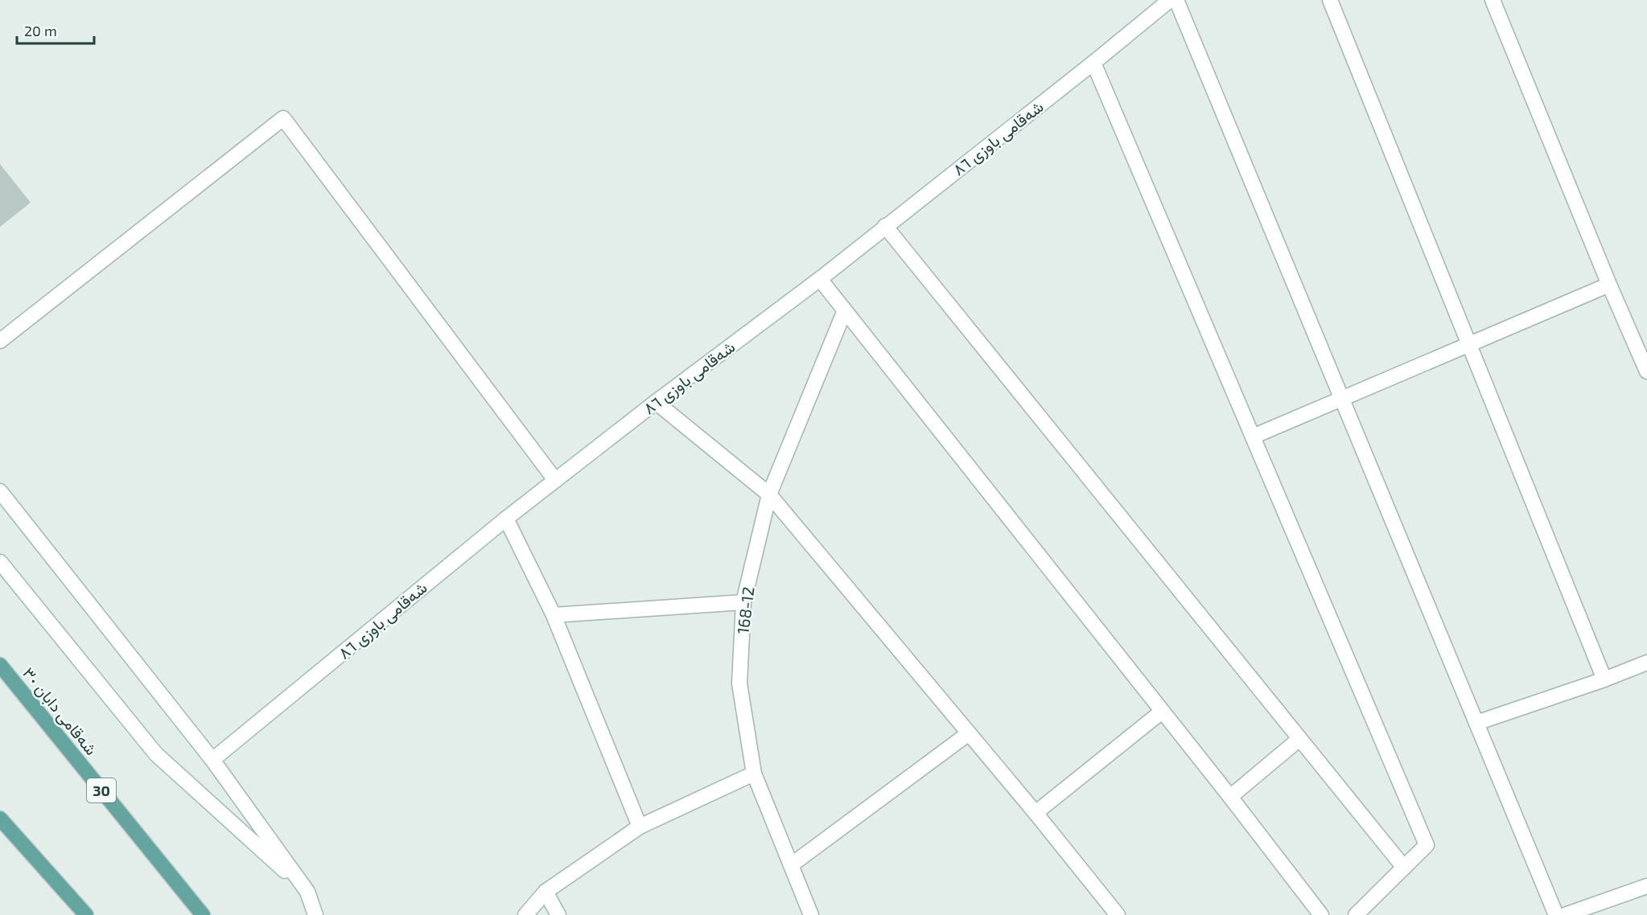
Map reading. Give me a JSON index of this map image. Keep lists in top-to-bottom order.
{
  "streets": {
    "main road": ["شەقامی دابان ٣٠", "30"],
    "street": ["شەقامی باوزی ٨٦", "168-12"]
  },
  "scale_bar": "20 m"
}
